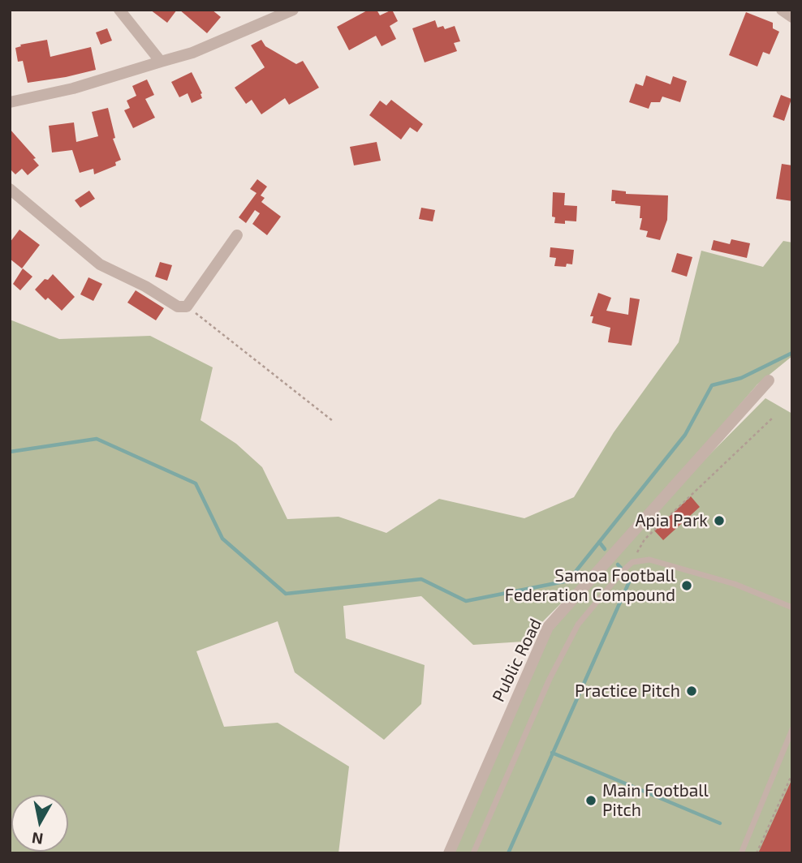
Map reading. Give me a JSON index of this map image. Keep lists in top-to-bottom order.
{
  "streets": {
    "street": ["Public Road"]
  },
  "places": [
    "Apia Park",
    "Samoa Football Federation Compound",
    "Practice Pitch",
    "Main Football Pitch"
  ],
  "north": "bottom"
}
